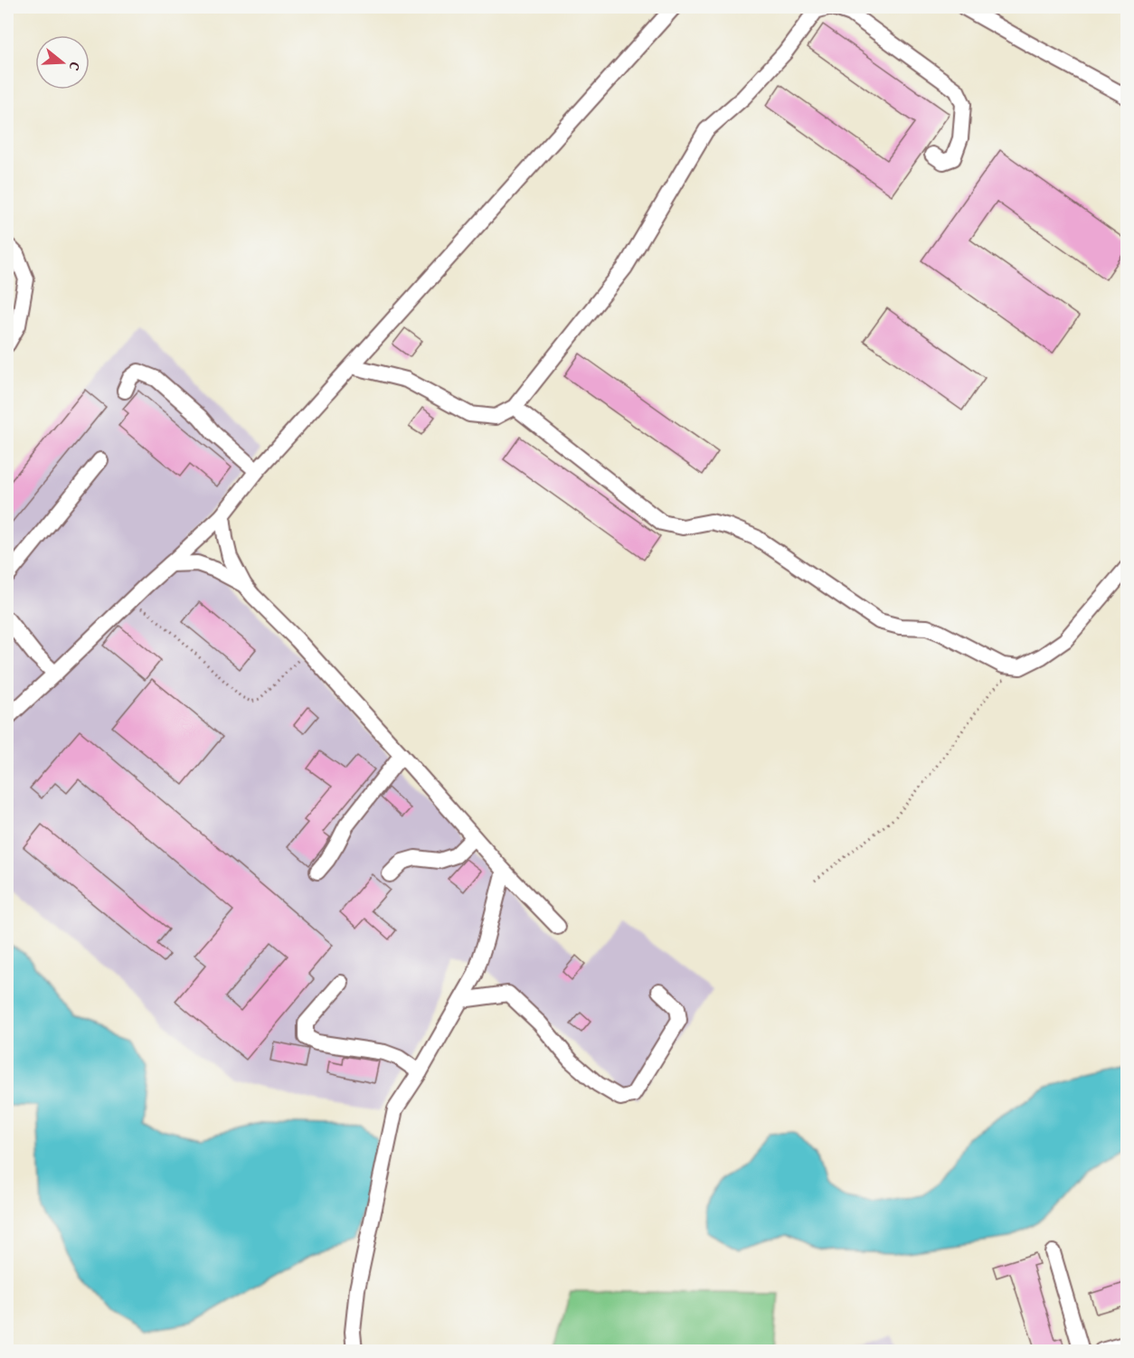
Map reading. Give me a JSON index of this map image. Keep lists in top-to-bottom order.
{
  "north": "right"
}
